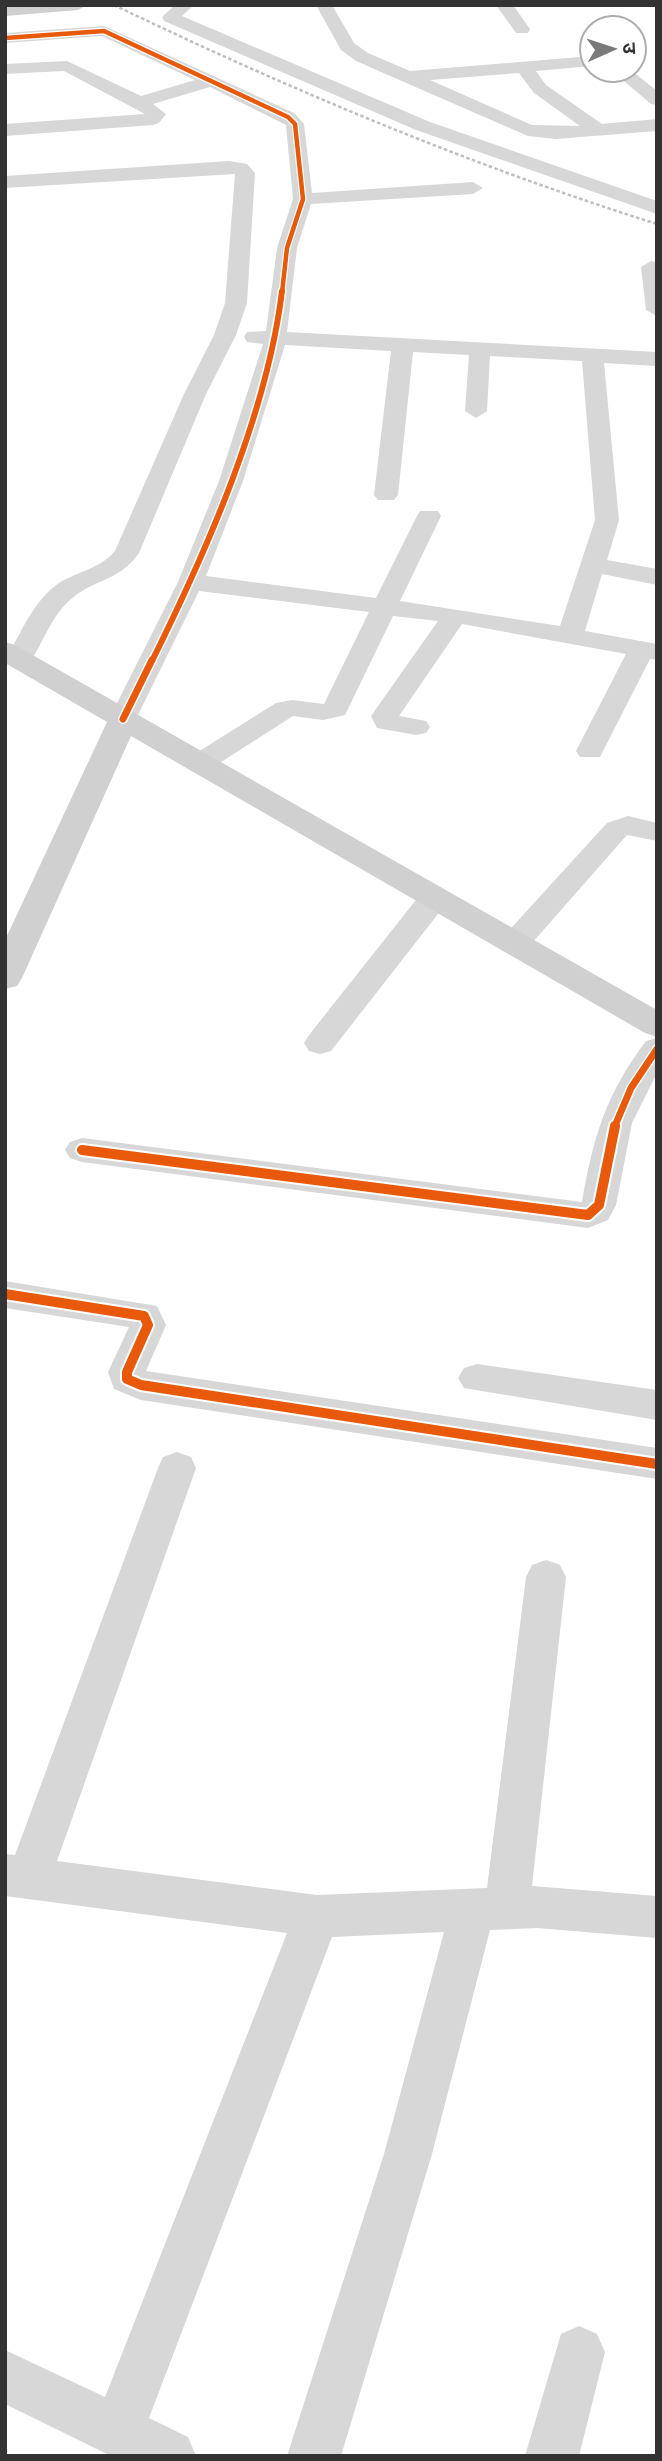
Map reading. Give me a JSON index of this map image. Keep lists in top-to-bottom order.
{
  "north": "right"
}
